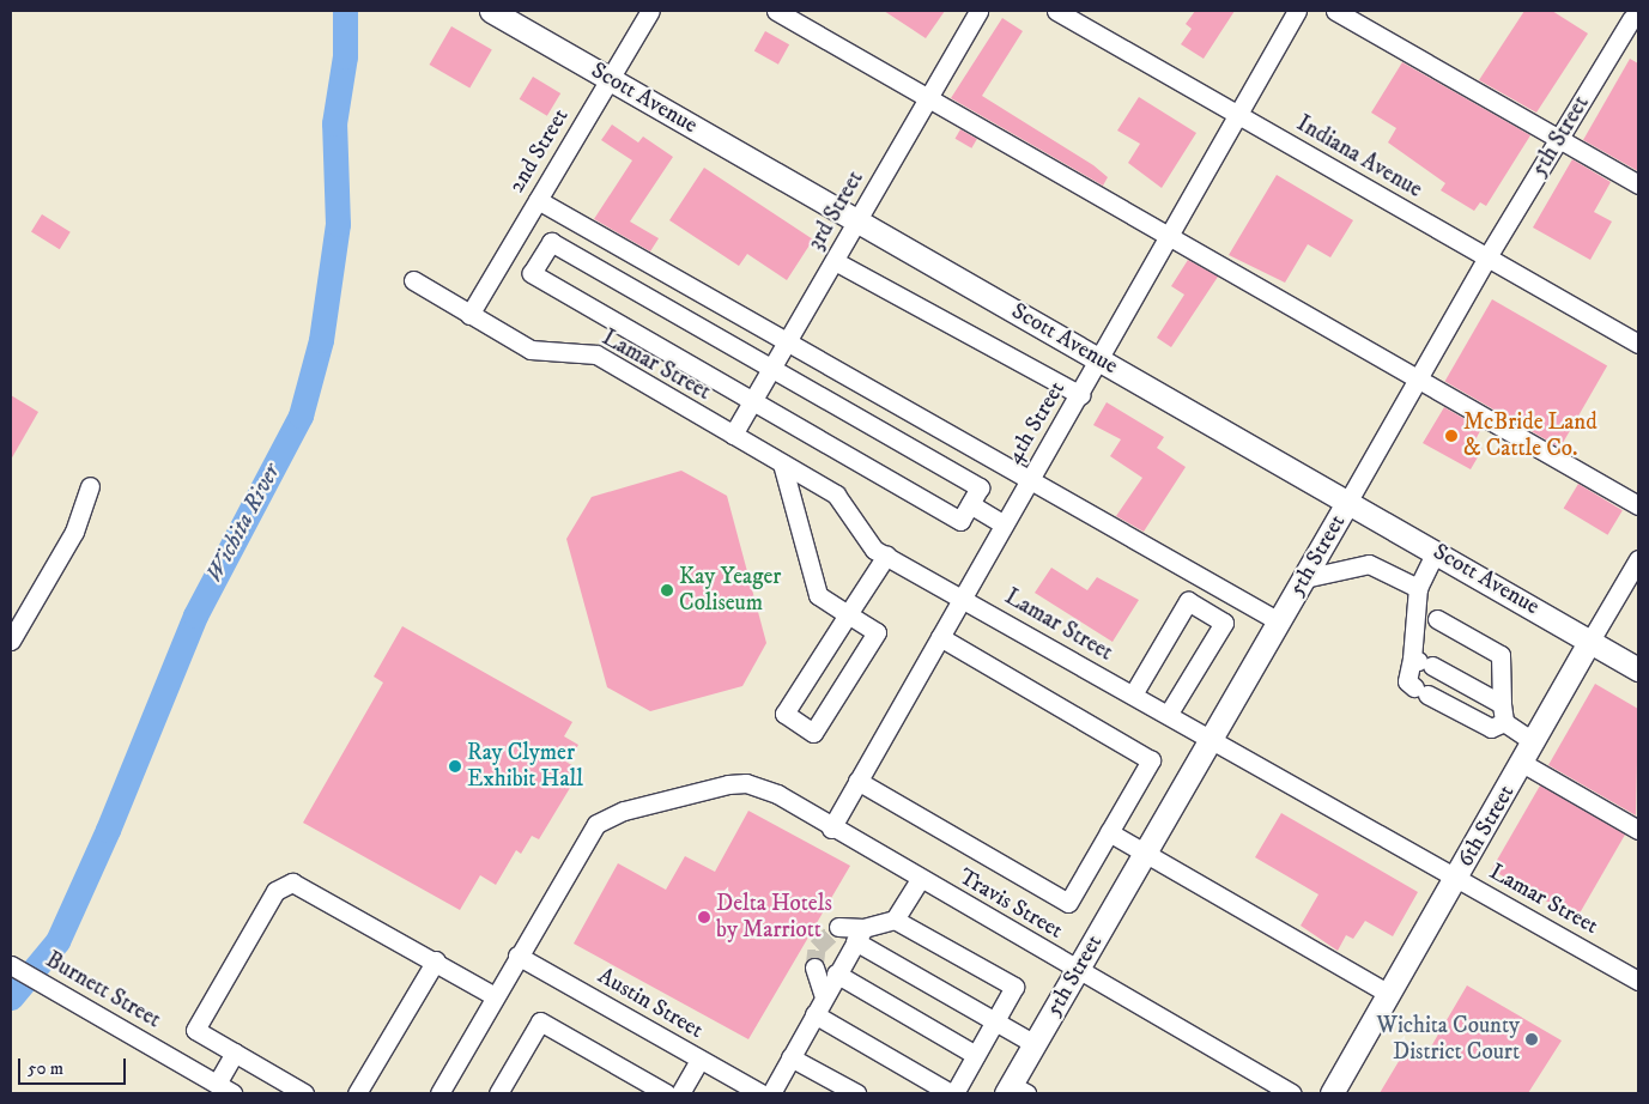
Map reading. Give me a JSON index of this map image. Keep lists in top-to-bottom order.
{
  "streets": {
    "main road": ["Scott Avenue", "5th Street", "6th Street"],
    "street": [
      "2nd Street",
      "Indiana Avenue",
      "3rd Street",
      "Lamar Street",
      "4th Street",
      "Travis Street",
      "Burnett Street",
      "Austin Street"
    ]
  },
  "crossings": [
    ["Scott Avenue", "5th Street"],
    ["Scott Avenue", "2nd Street"],
    ["Scott Avenue", "3rd Street"],
    ["Scott Avenue", "4th Street"],
    ["Scott Avenue", "6th Street"],
    ["5th Street", "Indiana Avenue"],
    ["5th Street", "Lamar Street"],
    ["5th Street", "Travis Street"],
    ["2nd Street", "Lamar Street"],
    ["Indiana Avenue", "4th Street"],
    ["3rd Street", "Lamar Street"],
    ["Lamar Street", "4th Street"],
    ["Lamar Street", "6th Street"],
    ["4th Street", "Travis Street"],
    ["Travis Street", "Austin Street"]
  ],
  "water": ["Wichita River"],
  "places": [
    "McBride Land & Cattle Co.",
    "Kay Yeager Coliseum",
    "Ray Clymer Exhibit Hall",
    "Delta Hotels by Marriott",
    "Wichita County District Court"
  ],
  "scale_bar": "50 m"
}
